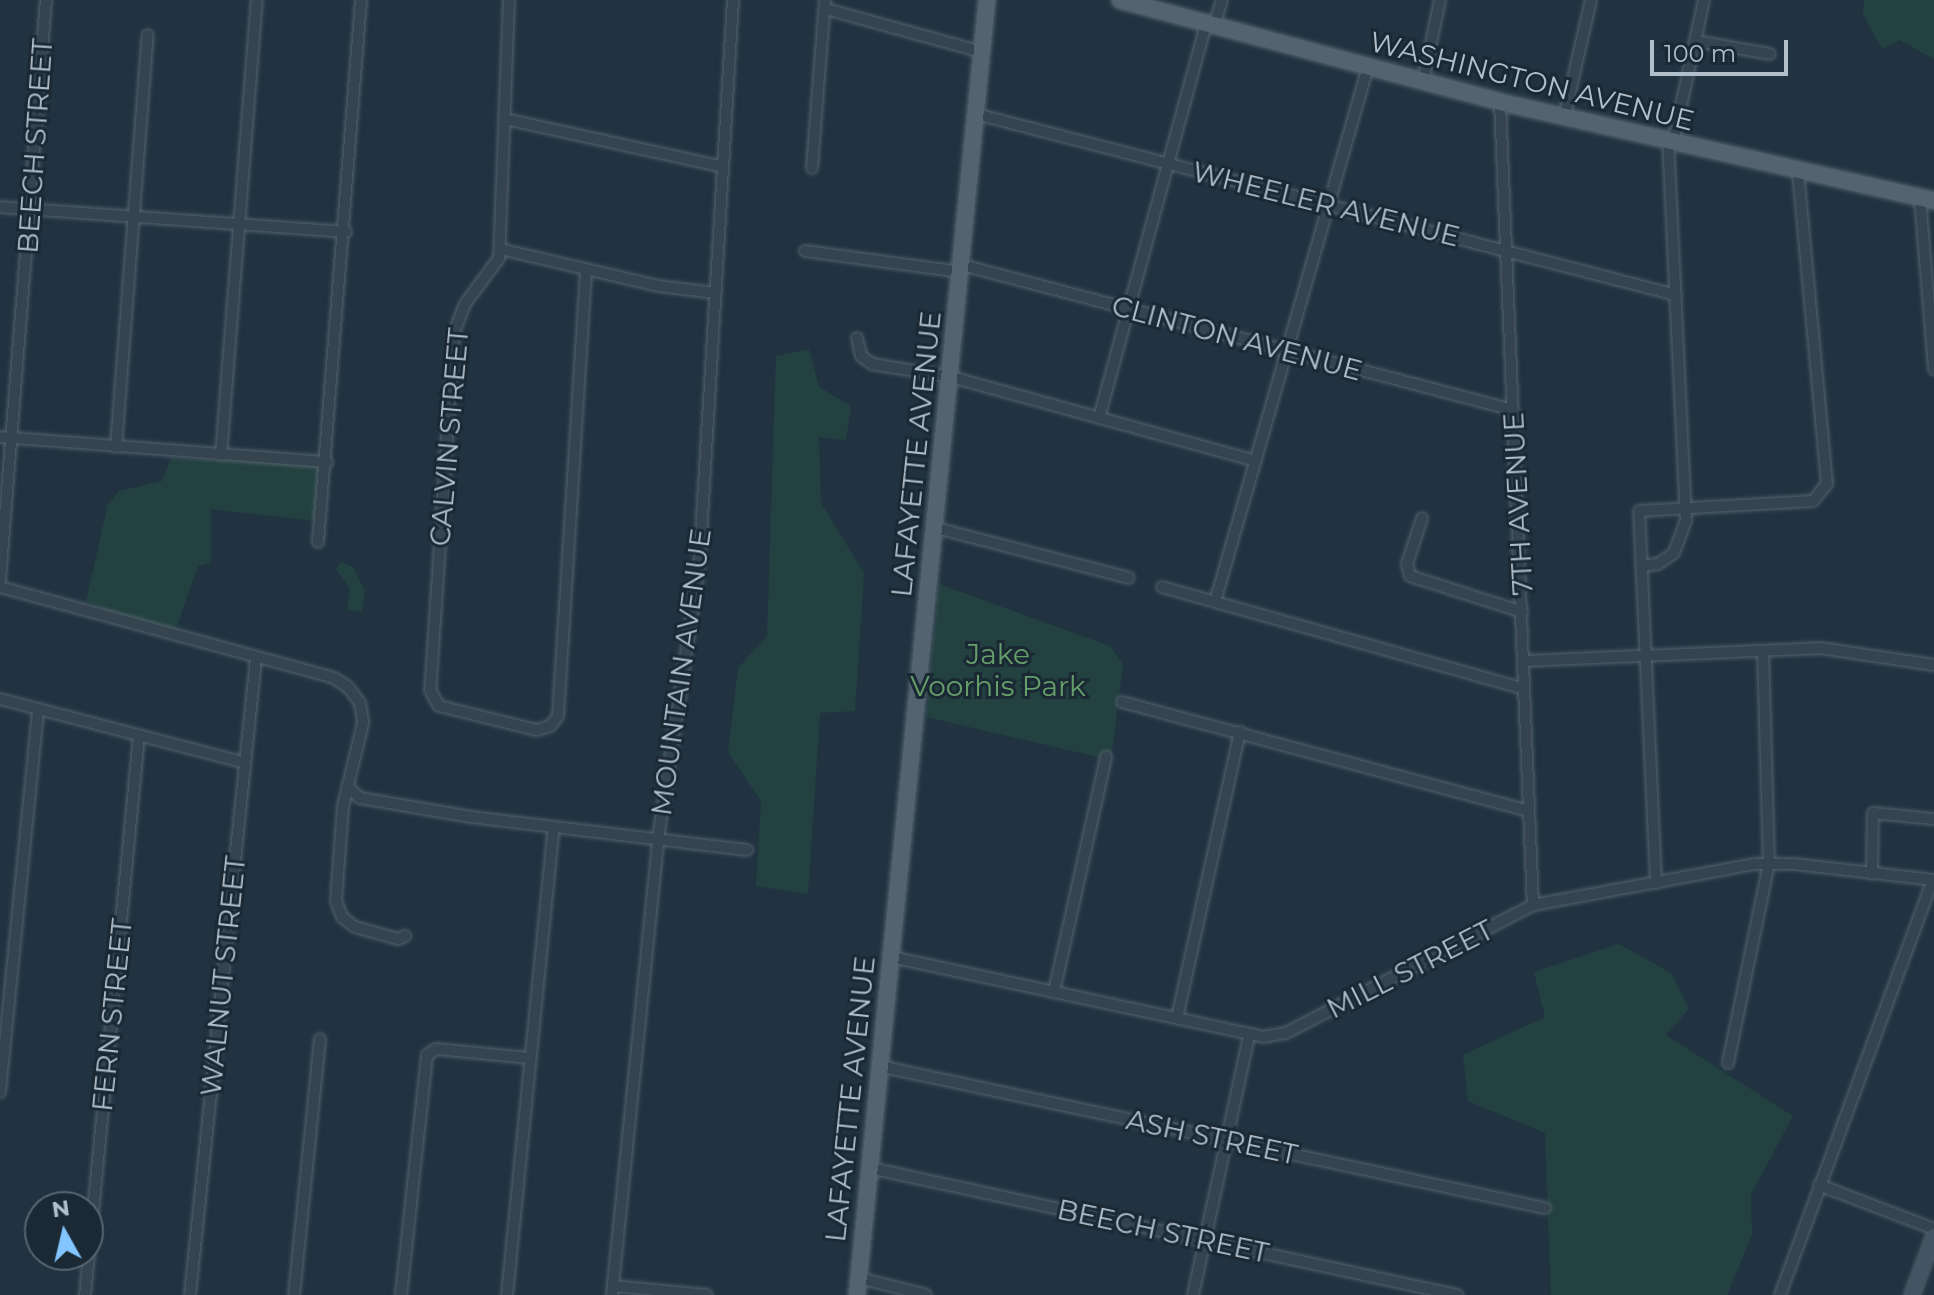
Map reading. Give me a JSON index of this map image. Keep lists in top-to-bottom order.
{
  "streets": {
    "main road": ["WASHINGTON AVENUE", "LAFAYETTE AVENUE"],
    "street": [
      "BEECH STREET",
      "WHEELER AVENUE",
      "CLINTON AVENUE",
      "CALVIN STREET",
      "7TH AVENUE",
      "MOUNTAIN AVENUE",
      "MILL STREET",
      "WALNUT STREET",
      "FERN STREET",
      "ASH STREET"
    ]
  },
  "crossings": [
    ["WASHINGTON AVENUE", "7TH AVENUE"],
    ["BEECH STREET", "LAFAYETTE AVENUE"],
    ["WHEELER AVENUE", "LAFAYETTE AVENUE"],
    ["WHEELER AVENUE", "7TH AVENUE"],
    ["CLINTON AVENUE", "LAFAYETTE AVENUE"],
    ["CLINTON AVENUE", "7TH AVENUE"],
    ["LAFAYETTE AVENUE", "MILL STREET"],
    ["LAFAYETTE AVENUE", "ASH STREET"],
    ["7TH AVENUE", "MILL STREET"]
  ],
  "parks": ["Jake Voorhis Park"],
  "scale_bar": "100 m",
  "north": "top"
}
